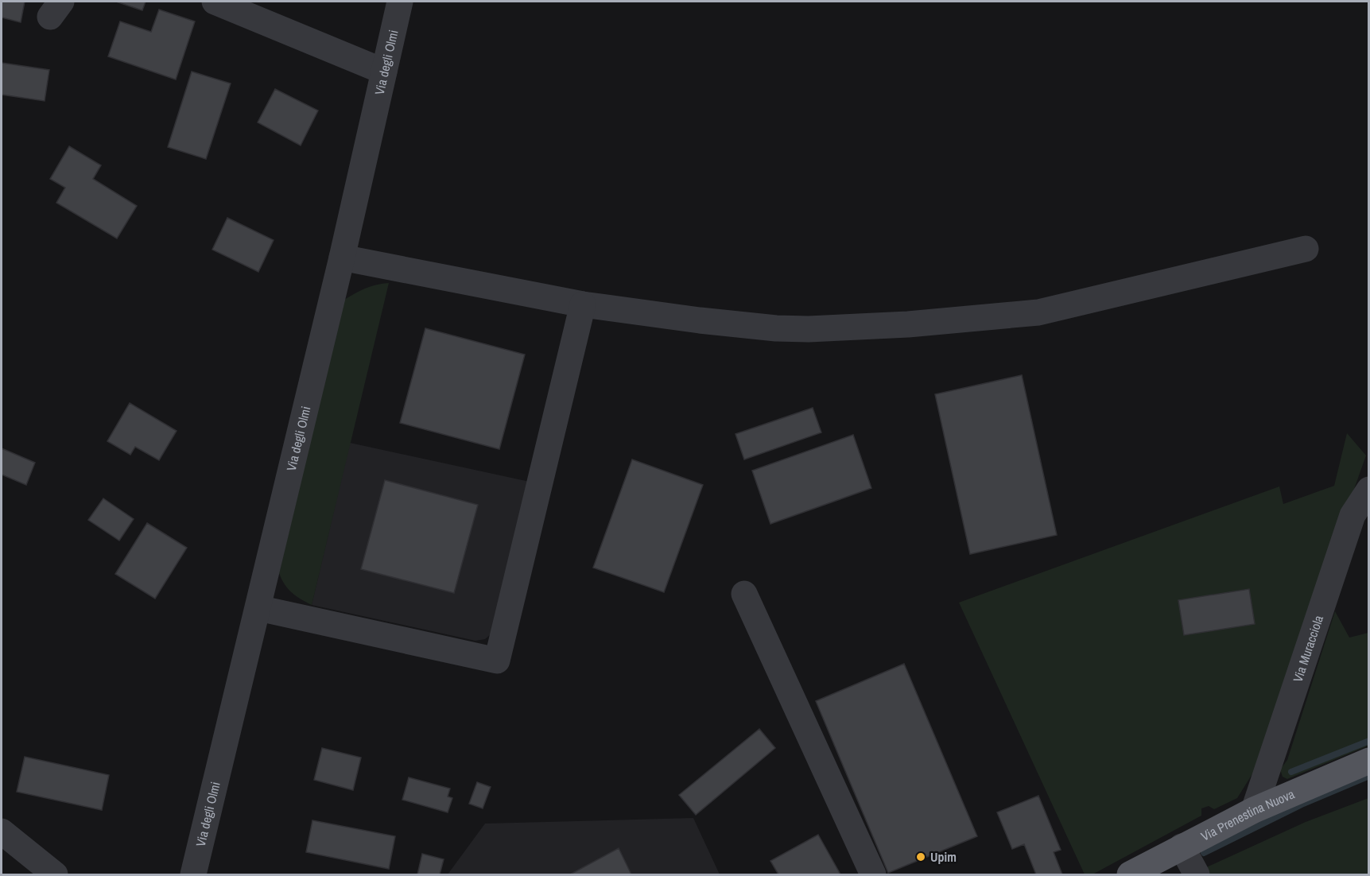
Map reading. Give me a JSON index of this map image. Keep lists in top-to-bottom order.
{
  "streets": {
    "main road": ["Via Prenestina Nuova"],
    "street": ["Via degli Olmi", "Via Muracciola"]
  },
  "crossings": [
    ["Via Muracciola", "Via Prenestina Nuova"]
  ],
  "places": ["Upim"]
}
